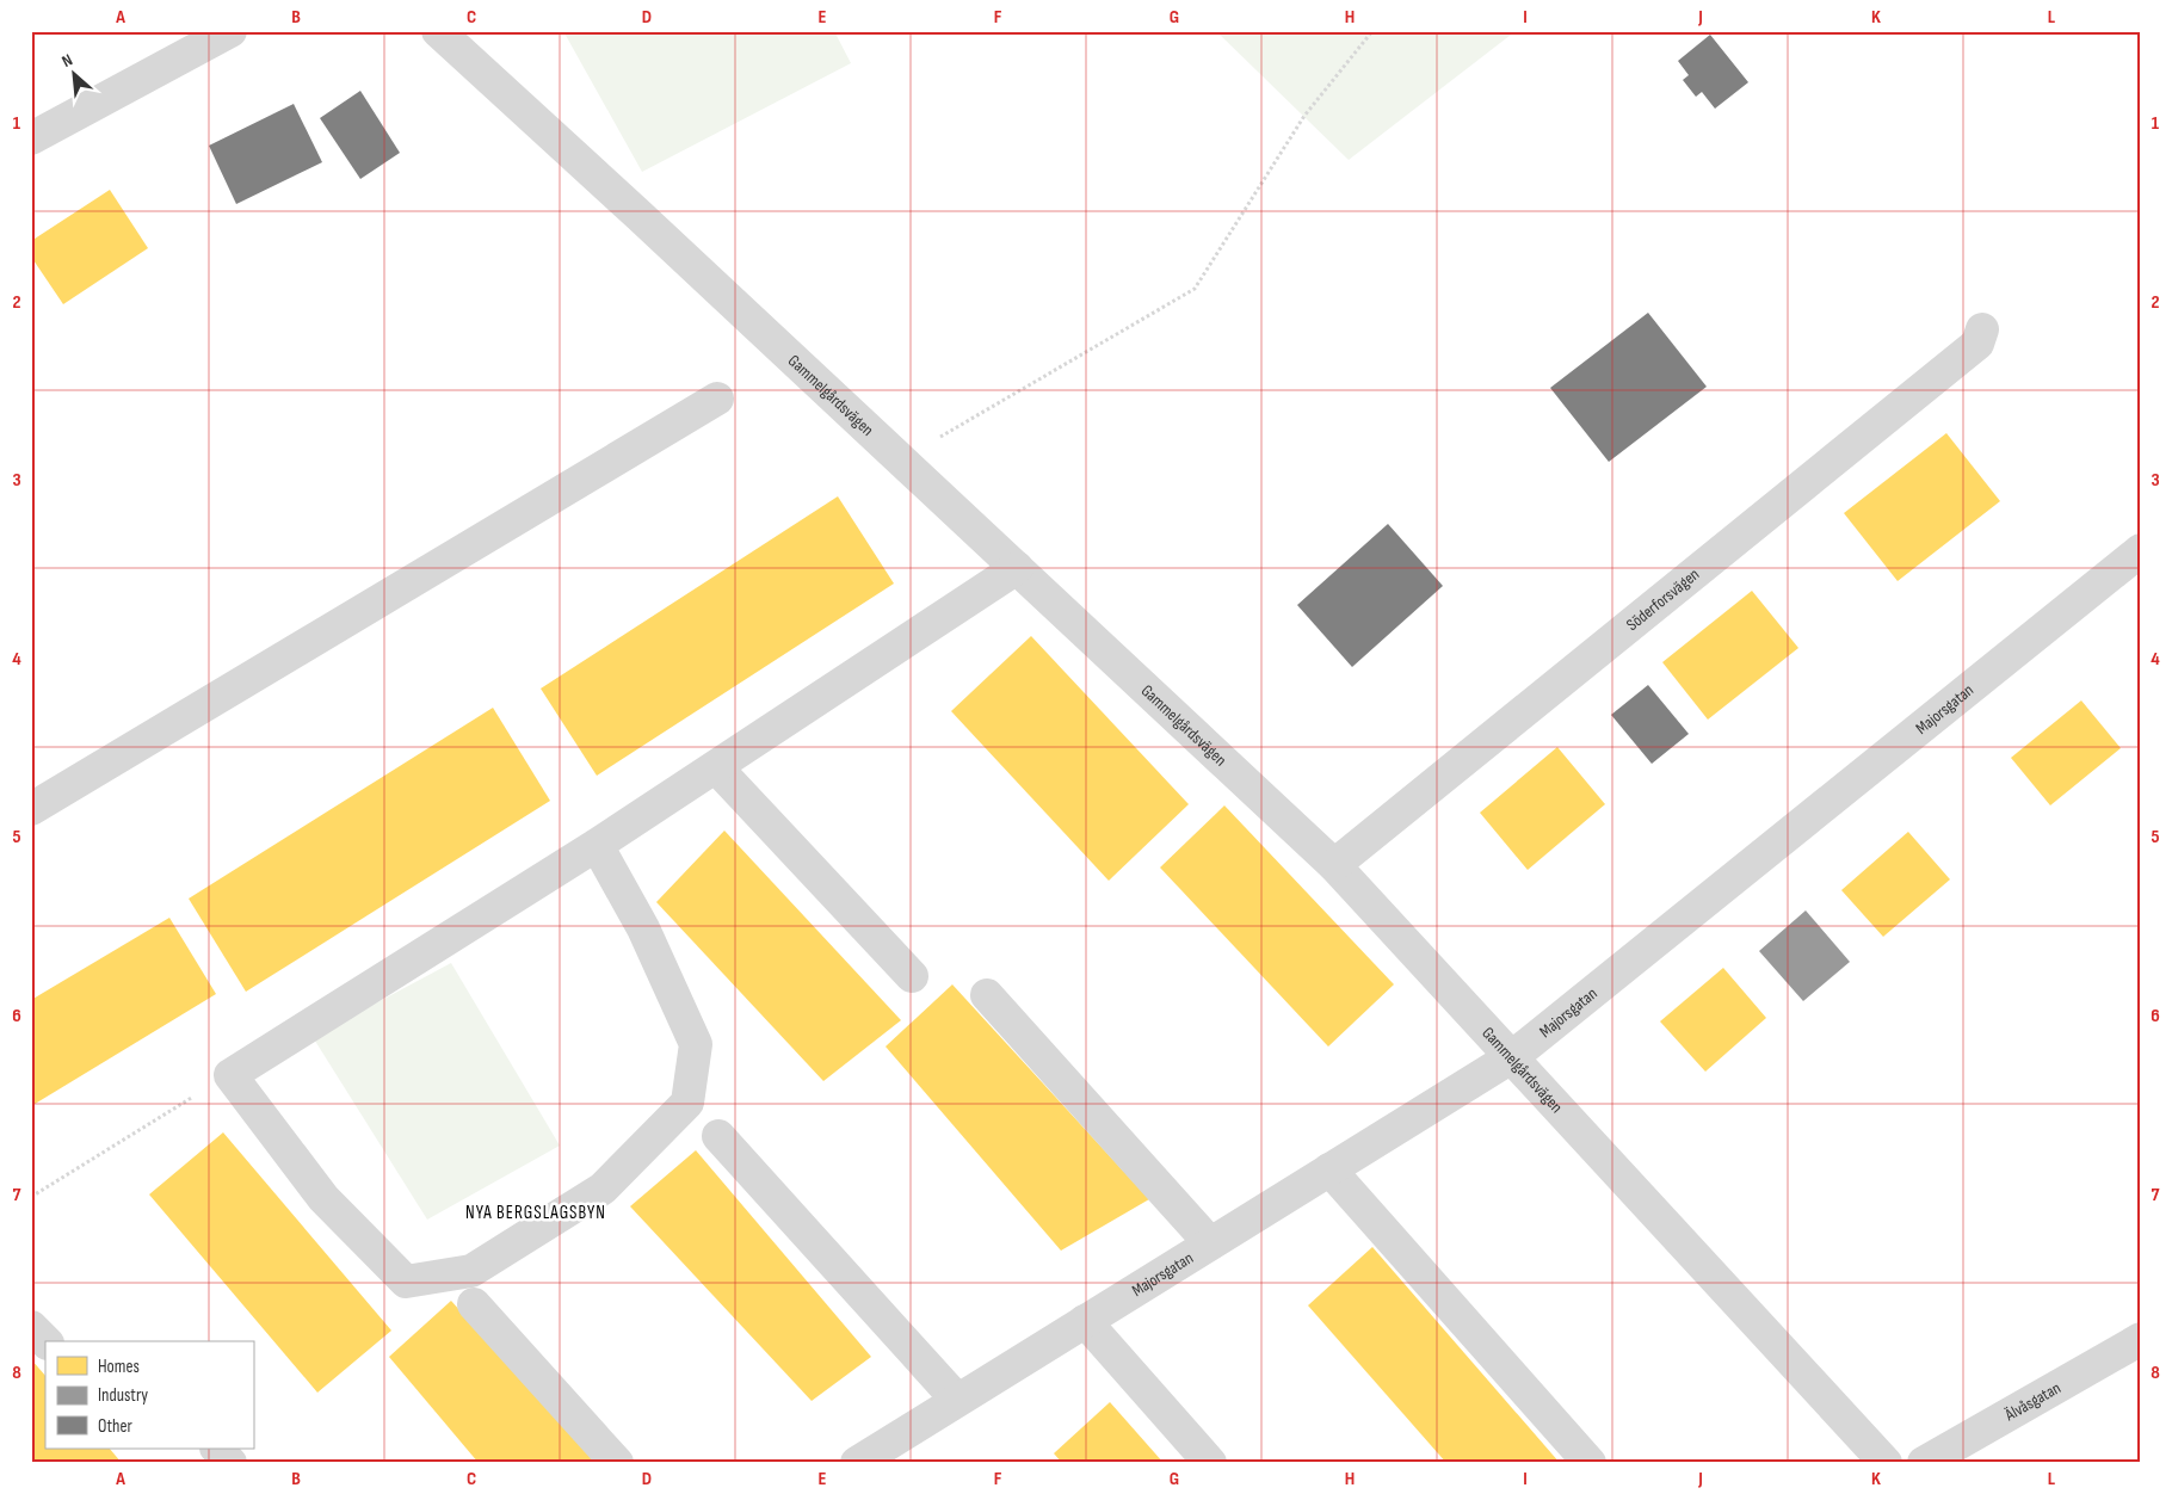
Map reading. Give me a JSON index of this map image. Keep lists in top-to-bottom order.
{
  "streets": {
    "street": [
      "Gammelgårdsvägen",
      "Söderforsvägen",
      "Majorsgatan",
      "Älvåsgatan"
    ]
  },
  "crossings": [
    ["Gammelgårdsvägen", "Söderforsvägen"],
    ["Gammelgårdsvägen", "Majorsgatan"]
  ],
  "districts": ["NYA BERGSLAGSBYN"],
  "legend": ["Homes", "Industry", "Other"],
  "north": "top left",
  "grid": {
    "columns": [
      "A",
      "B",
      "C",
      "D",
      "E",
      "F",
      "G",
      "H",
      "I",
      "J",
      "K",
      "L"
    ],
    "rows": [
      "1",
      "2",
      "3",
      "4",
      "5",
      "6",
      "7",
      "8"
    ]
  }
}
